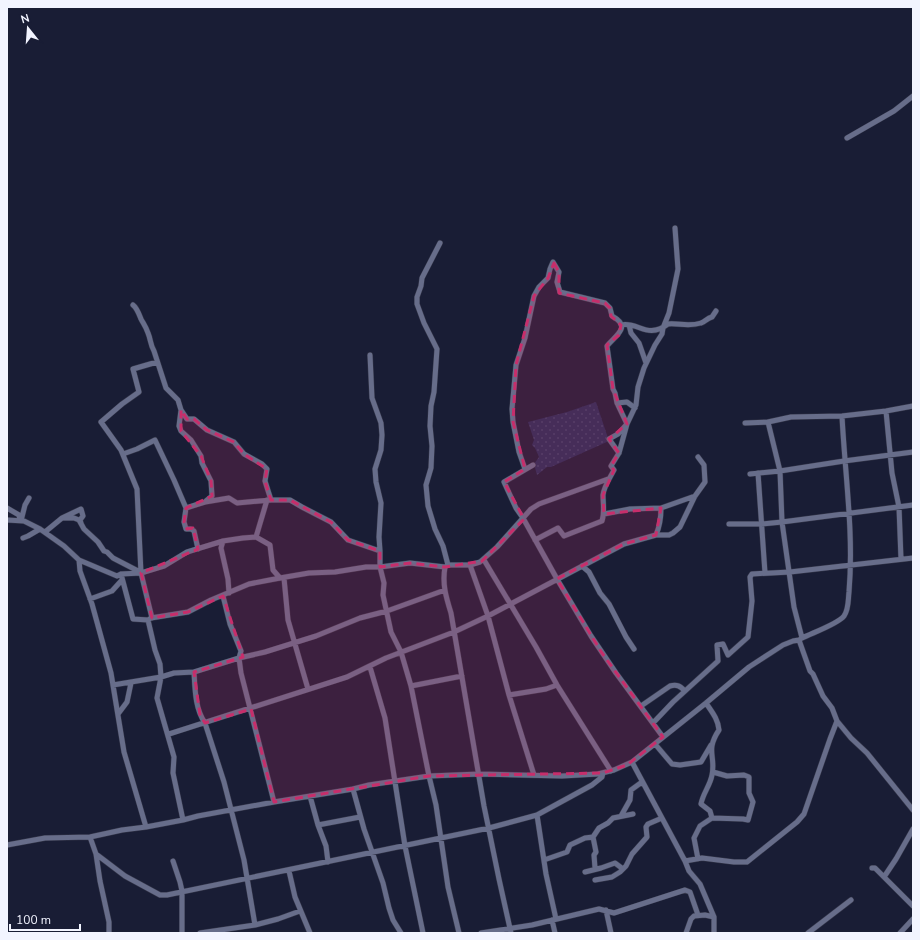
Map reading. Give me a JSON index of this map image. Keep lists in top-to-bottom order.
{
  "scale_bar": "100 m",
  "north": "top"
}
